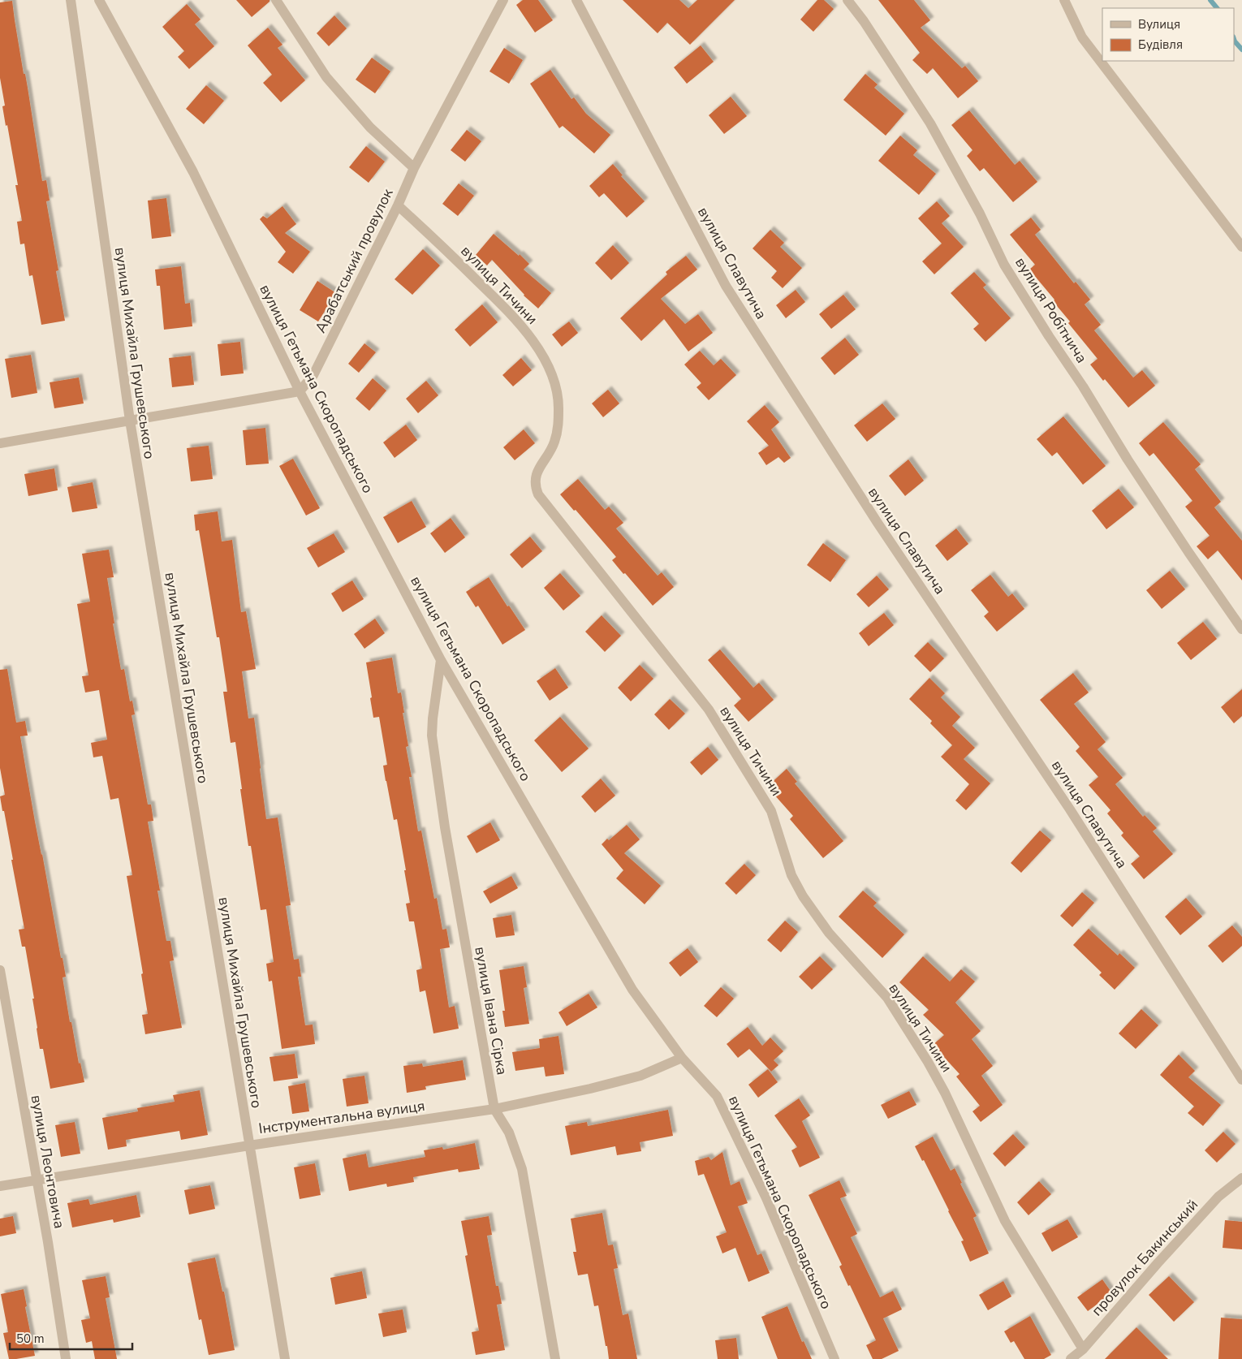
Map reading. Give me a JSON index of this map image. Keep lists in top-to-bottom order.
{
  "streets": {
    "street": [
      "Арабатський провулок",
      "вулиця Славутича",
      "вулиця Тичини",
      "вулиця Робітнича",
      "вулиця Михайла Грушевського",
      "вулиця Гетьмана Скоропадського",
      "вулиця Івана Сірка",
      "Інструментальна вулиця",
      "вулиця Леонтовича",
      "провулок Бакинський"
    ]
  },
  "crossings": [
    ["Арабатський провулок", "вулиця Тичини"],
    ["Арабатський провулок", "вулиця Гетьмана Скоропадського"],
    ["вулиця Тичини", "провулок Бакинський"],
    ["вулиця Михайла Грушевського", "Інструментальна вулиця"],
    ["вулиця Гетьмана Скоропадського", "вулиця Івана Сірка"],
    ["вулиця Гетьмана Скоропадського", "Інструментальна вулиця"],
    ["вулиця Івана Сірка", "Інструментальна вулиця"],
    ["Інструментальна вулиця", "вулиця Леонтовича"]
  ],
  "legend": ["Вулиця", "Будівля"],
  "scale_bar": "50 m"
}
